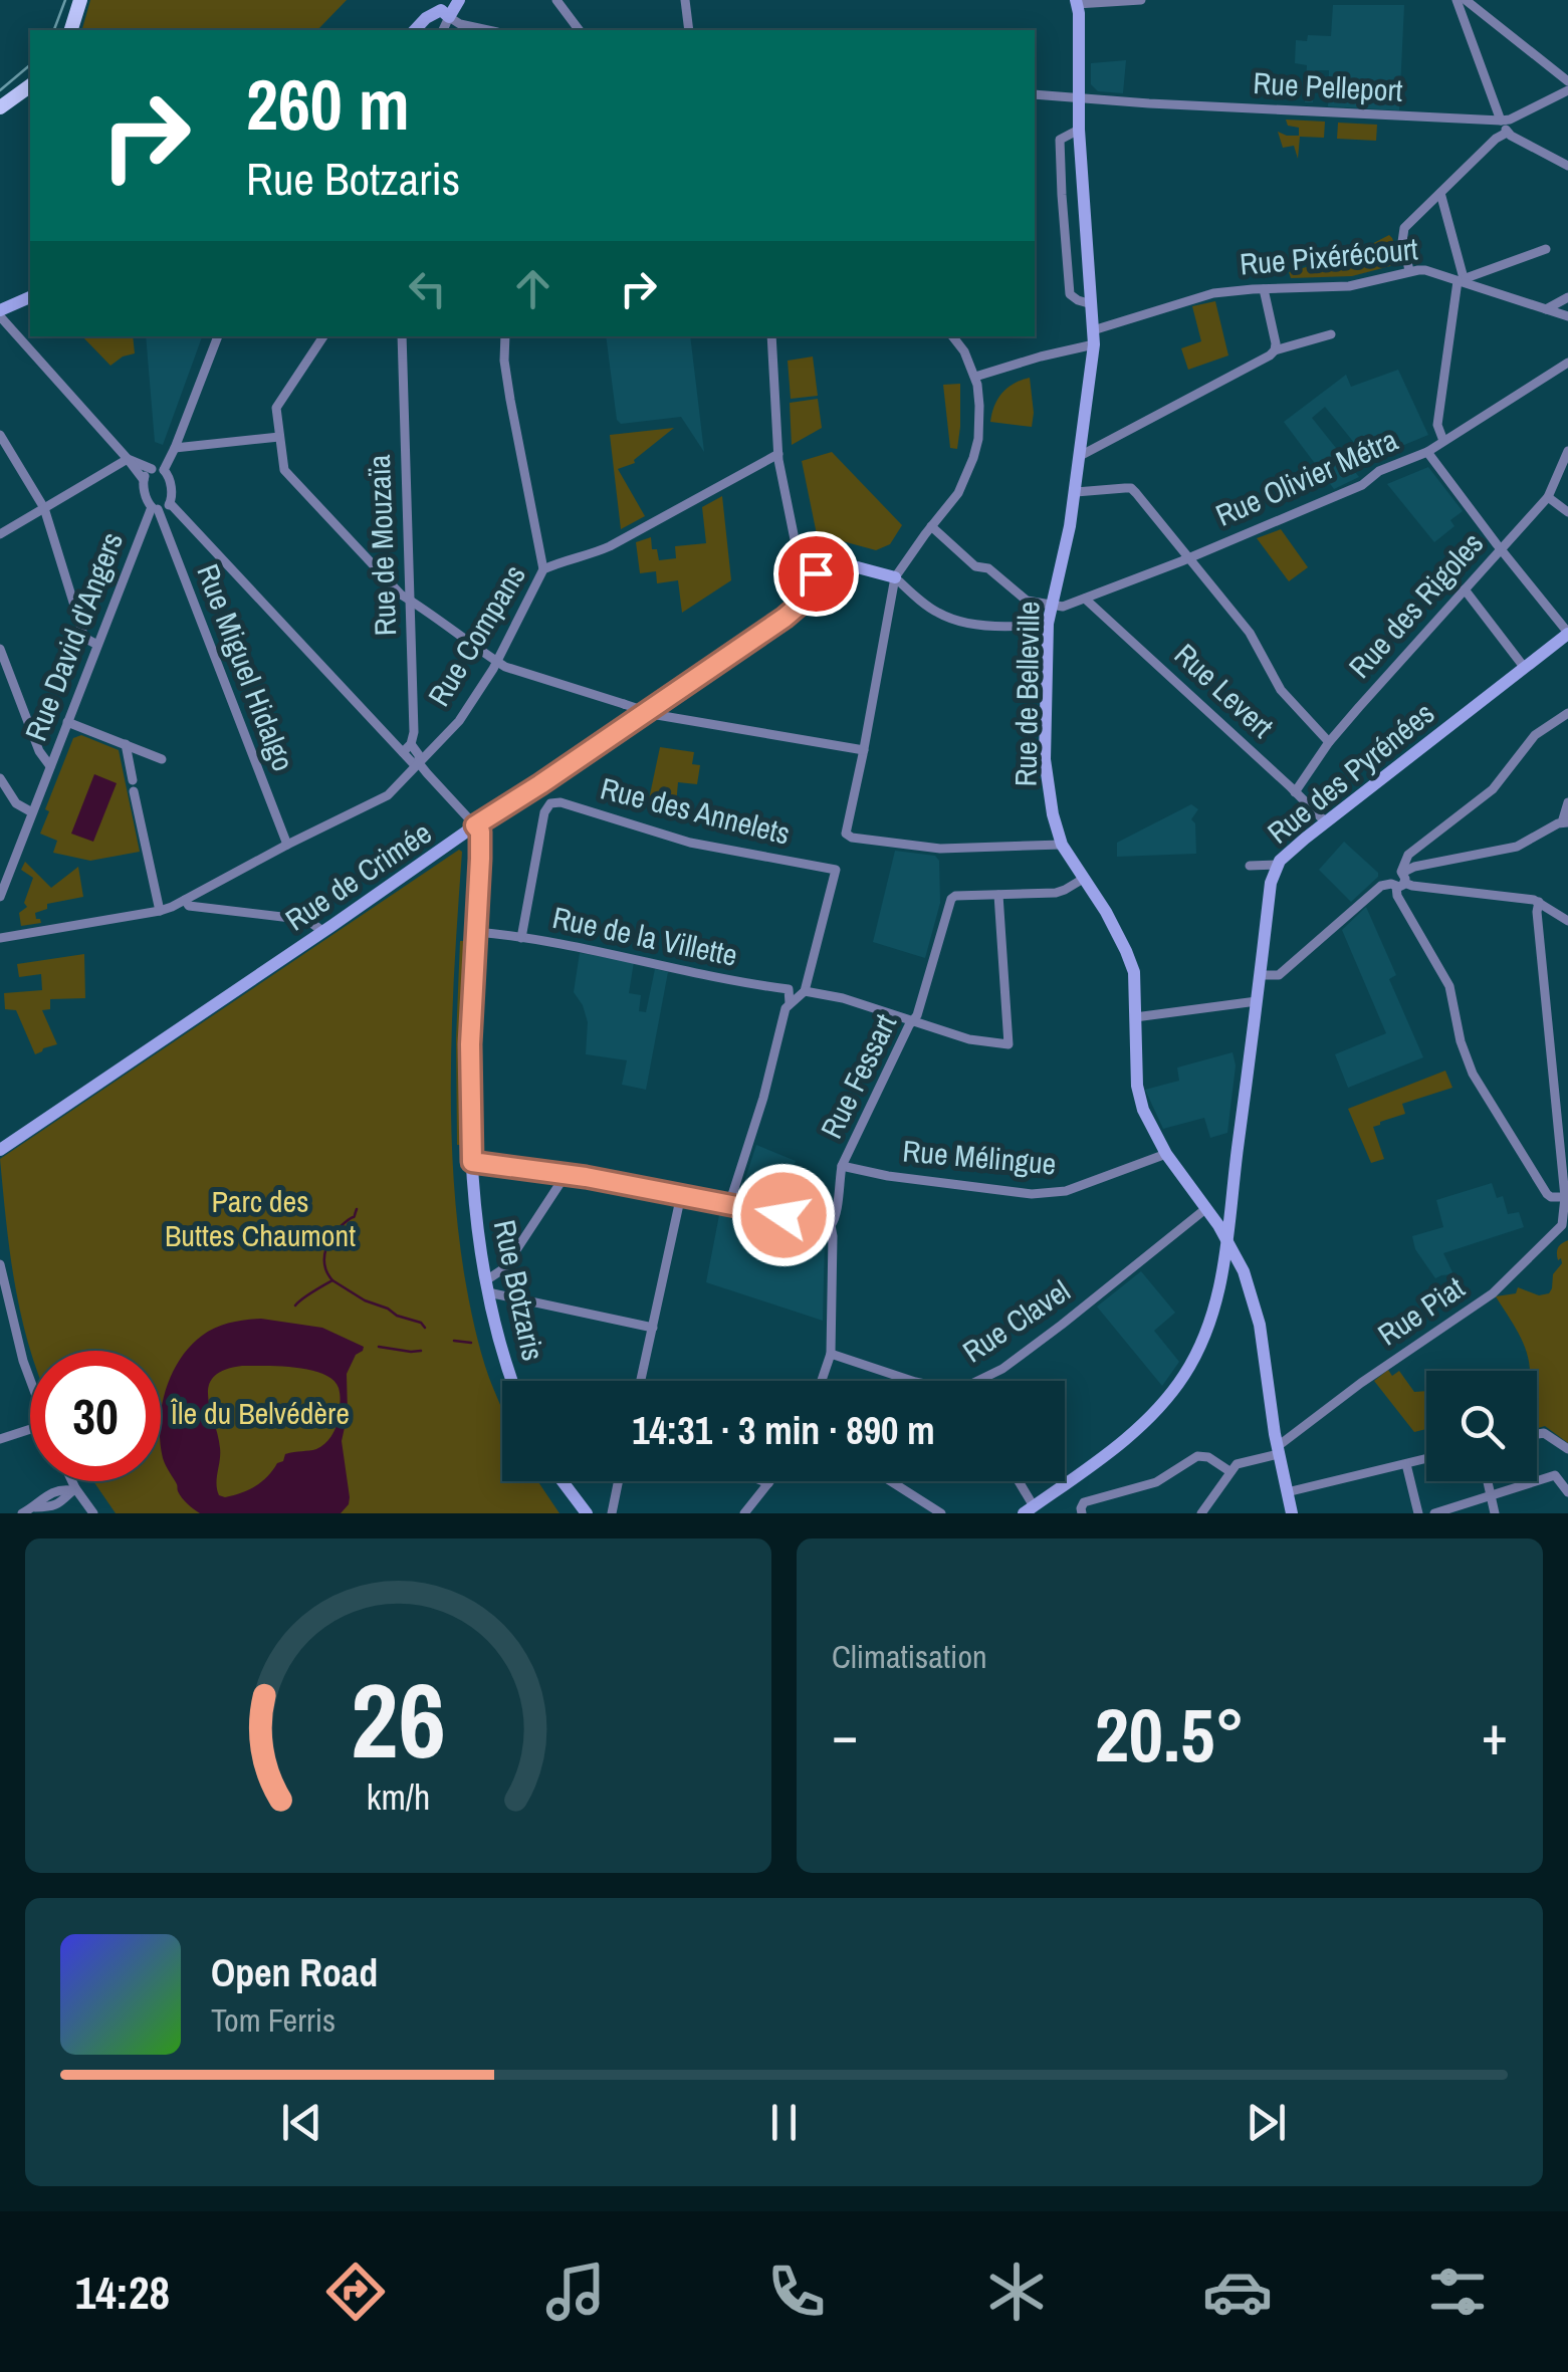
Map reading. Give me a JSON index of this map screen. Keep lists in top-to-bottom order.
{
  "streets": {
    "main road": [
      "Rue de Belleville",
      "Rue des Pyrénées",
      "Rue de Crimée",
      "Rue Botzaris"
    ],
    "street": [
      "Rue Pelleport",
      "Rue Pixérécourt",
      "Rue Olivier Métra",
      "Rue de Mouzaïa",
      "Rue des Rigoles",
      "Rue Compans",
      "Rue David d'Angers",
      "Rue Miguel Hidalgo",
      "Rue Levert",
      "Rue des Annelets",
      "Rue de la Villette",
      "Rue Fessart",
      "Rue Mélingue",
      "Rue Piat",
      "Rue Clavel"
    ]
  },
  "crossings": [
    ["Rue Pelleport", "Rue de Belleville"],
    ["Rue Pixérécourt", "Rue de Belleville"],
    ["Rue Olivier Métra", "Rue Levert"],
    ["Rue Olivier Métra", "Rue de Belleville"],
    ["Rue des Rigoles", "Rue Levert"],
    ["Rue Compans", "Rue Miguel Hidalgo"],
    ["Rue David d'Angers", "Rue Miguel Hidalgo"],
    ["Rue Levert", "Rue des Pyrénées"],
    ["Rue de Belleville", "Rue des Pyrénées"],
    ["Rue de Belleville", "Rue Mélingue"],
    ["Rue de Belleville", "Rue Piat"],
    ["Rue de Belleville", "Rue Clavel"],
    ["Rue des Annelets", "Rue de la Villette"],
    ["Rue de Crimée", "Rue Botzaris"],
    ["Rue de la Villette", "Rue Botzaris"],
    ["Rue Fessart", "Rue Mélingue"],
    ["Rue Fessart", "Rue Clavel"]
  ],
  "parks": ["Parc des Buttes Chaumont", "Île du Belvédère"],
  "page": {
    "turn": ["260 m", "Rue Botzaris"],
    "limit": "30",
    "trip": "14:31 · 3 min · 890 m",
    "tile": "Climatisation",
    "heat": ["−", "20.5°", "+"],
    "song": ["Open Road", "Tom Ferris"],
    "tabs": "14:28",
    "gauge": ["26", "km/h"]
  }
}
